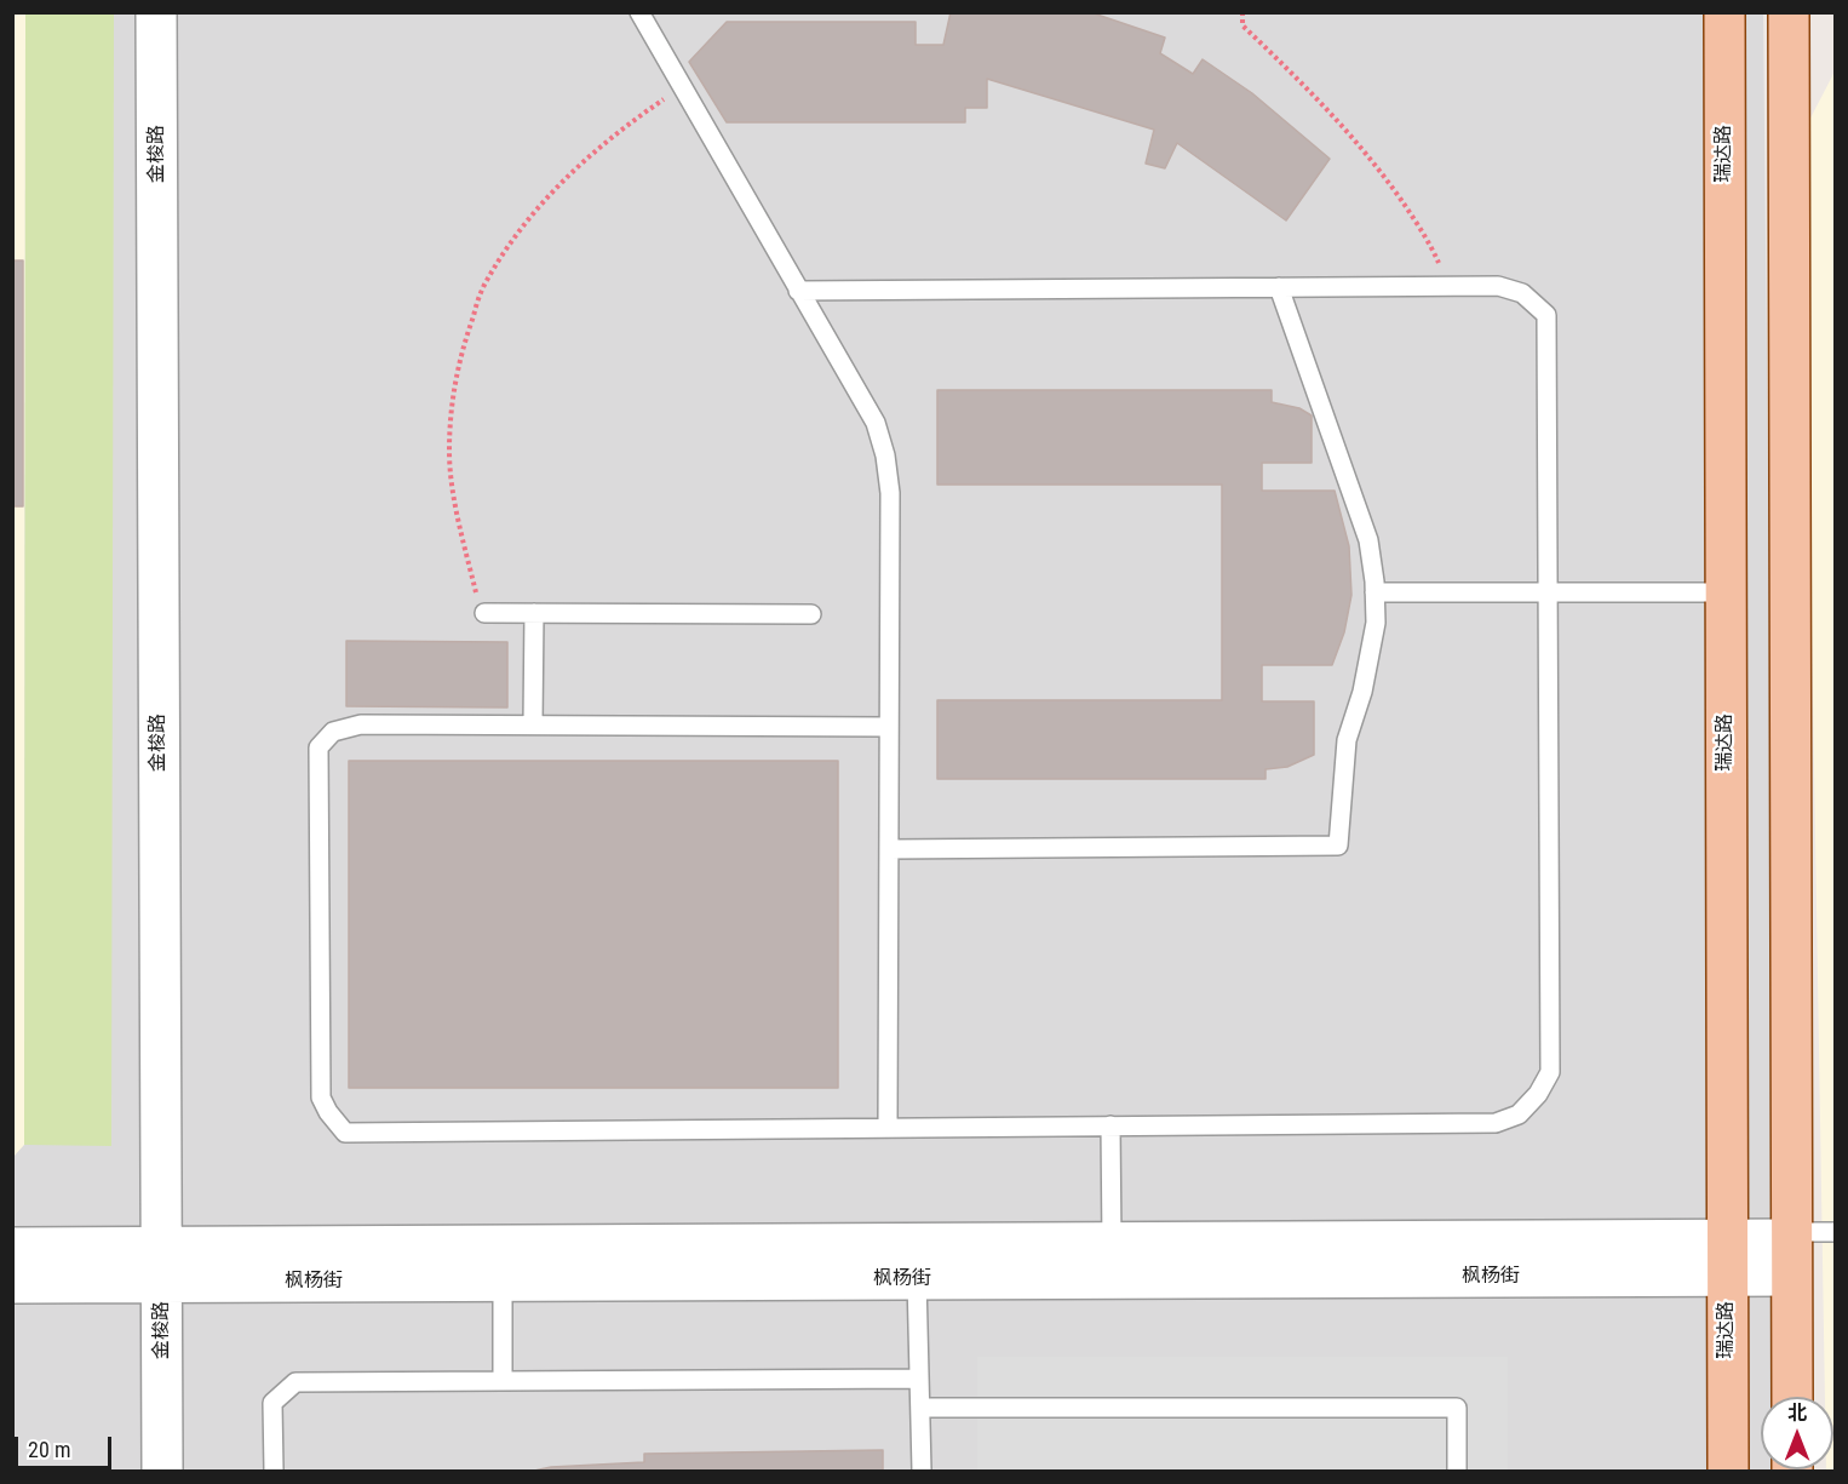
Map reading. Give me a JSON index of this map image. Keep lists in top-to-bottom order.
{
  "streets": {
    "main road": ["瑞达路"],
    "street": ["金梭路", "枫杨街"]
  },
  "crossings": [
    ["金梭路", "枫杨街"],
    ["瑞达路", "枫杨街"]
  ],
  "scale_bar": "20 m",
  "north": "top"
}
